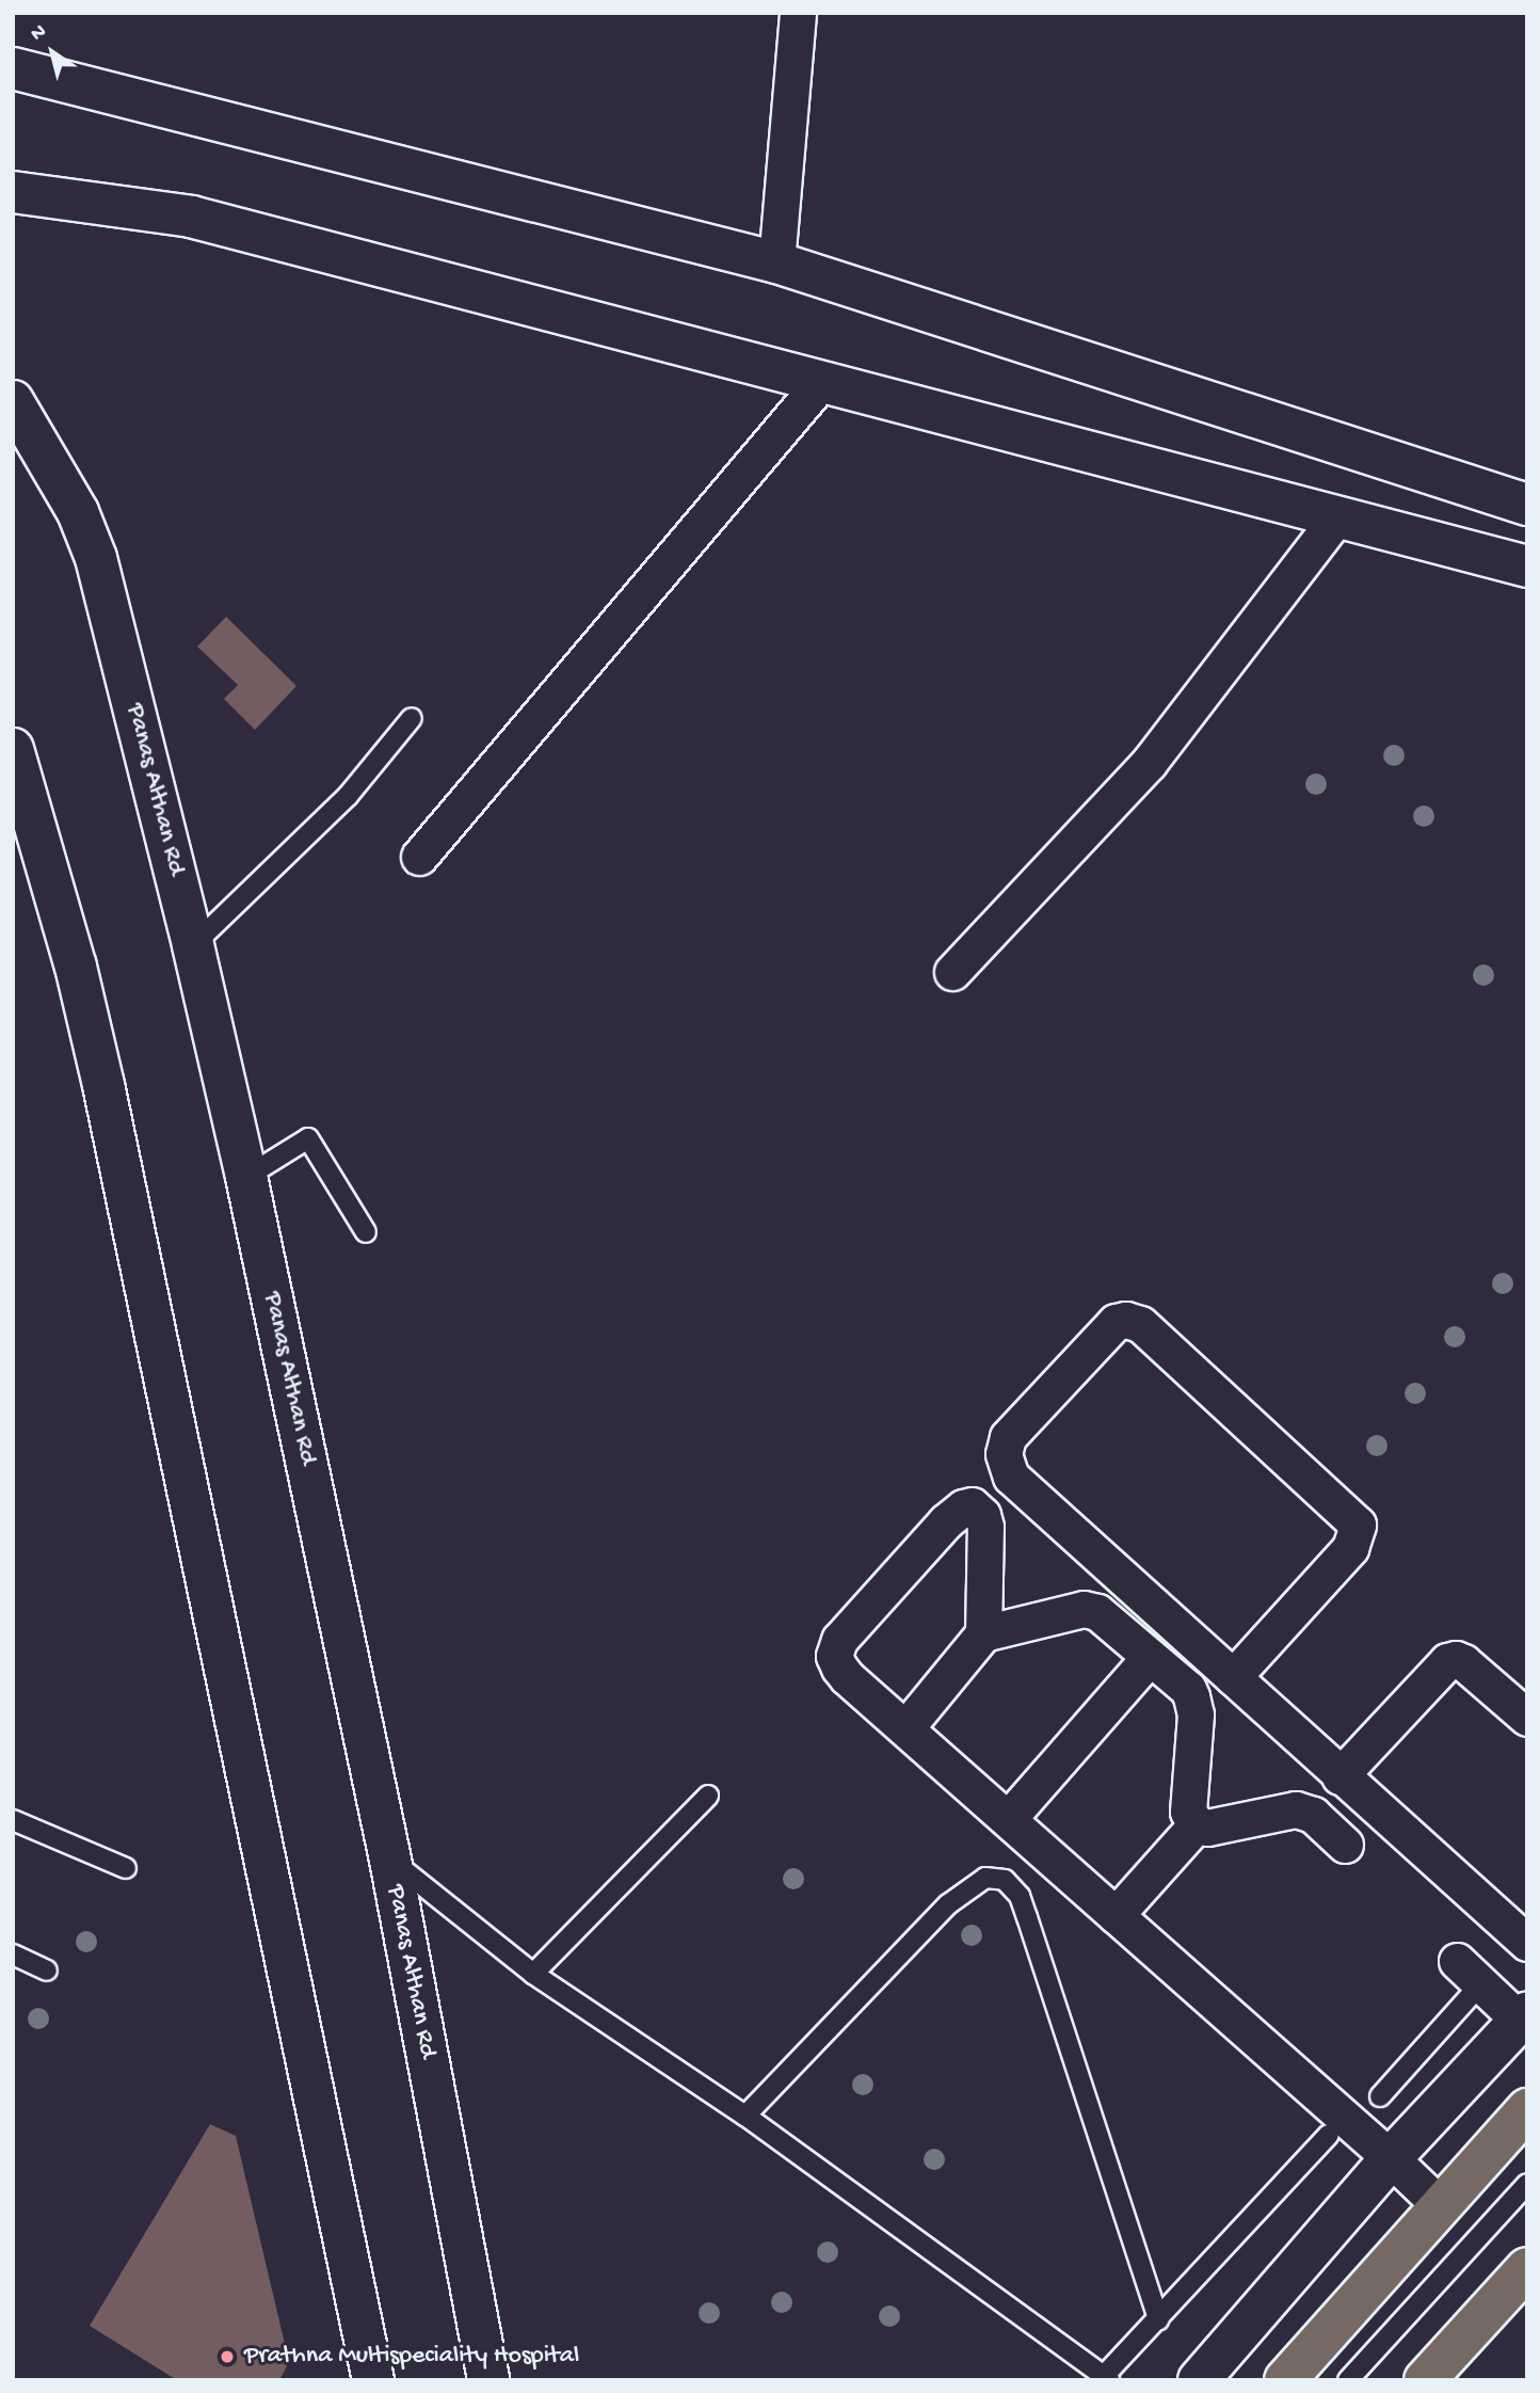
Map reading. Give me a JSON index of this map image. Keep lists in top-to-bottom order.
{
  "streets": {
    "main road": ["Panas Althan Rd"]
  },
  "places": ["Prathna Multispeciality Hospital"],
  "north": "top left"
}
